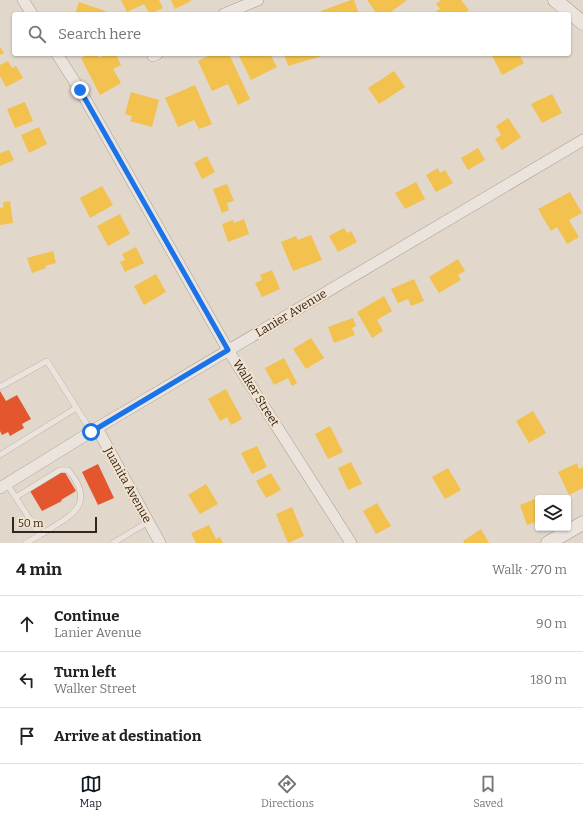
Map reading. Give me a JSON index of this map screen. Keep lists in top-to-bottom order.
{
  "streets": {
    "street": ["Lanier Avenue", "Walker Street", "Juanita Avenue"]
  },
  "crossings": [
    ["Lanier Avenue", "Walker Street"],
    ["Lanier Avenue", "Juanita Avenue"]
  ],
  "scale_bar": "50 m",
  "page": {
    "search": "Search here",
    "scale": "50 m",
    "heading": ["4 min", "Walk · 270 m"],
    "list": [
      ["Continue", "Lanier Avenue", "90 m"],
      ["Turn left", "Walker Street", "180 m"],
      "Arrive at destination"
    ],
    "nav": ["Map", "Directions", "Saved"]
  }
}
